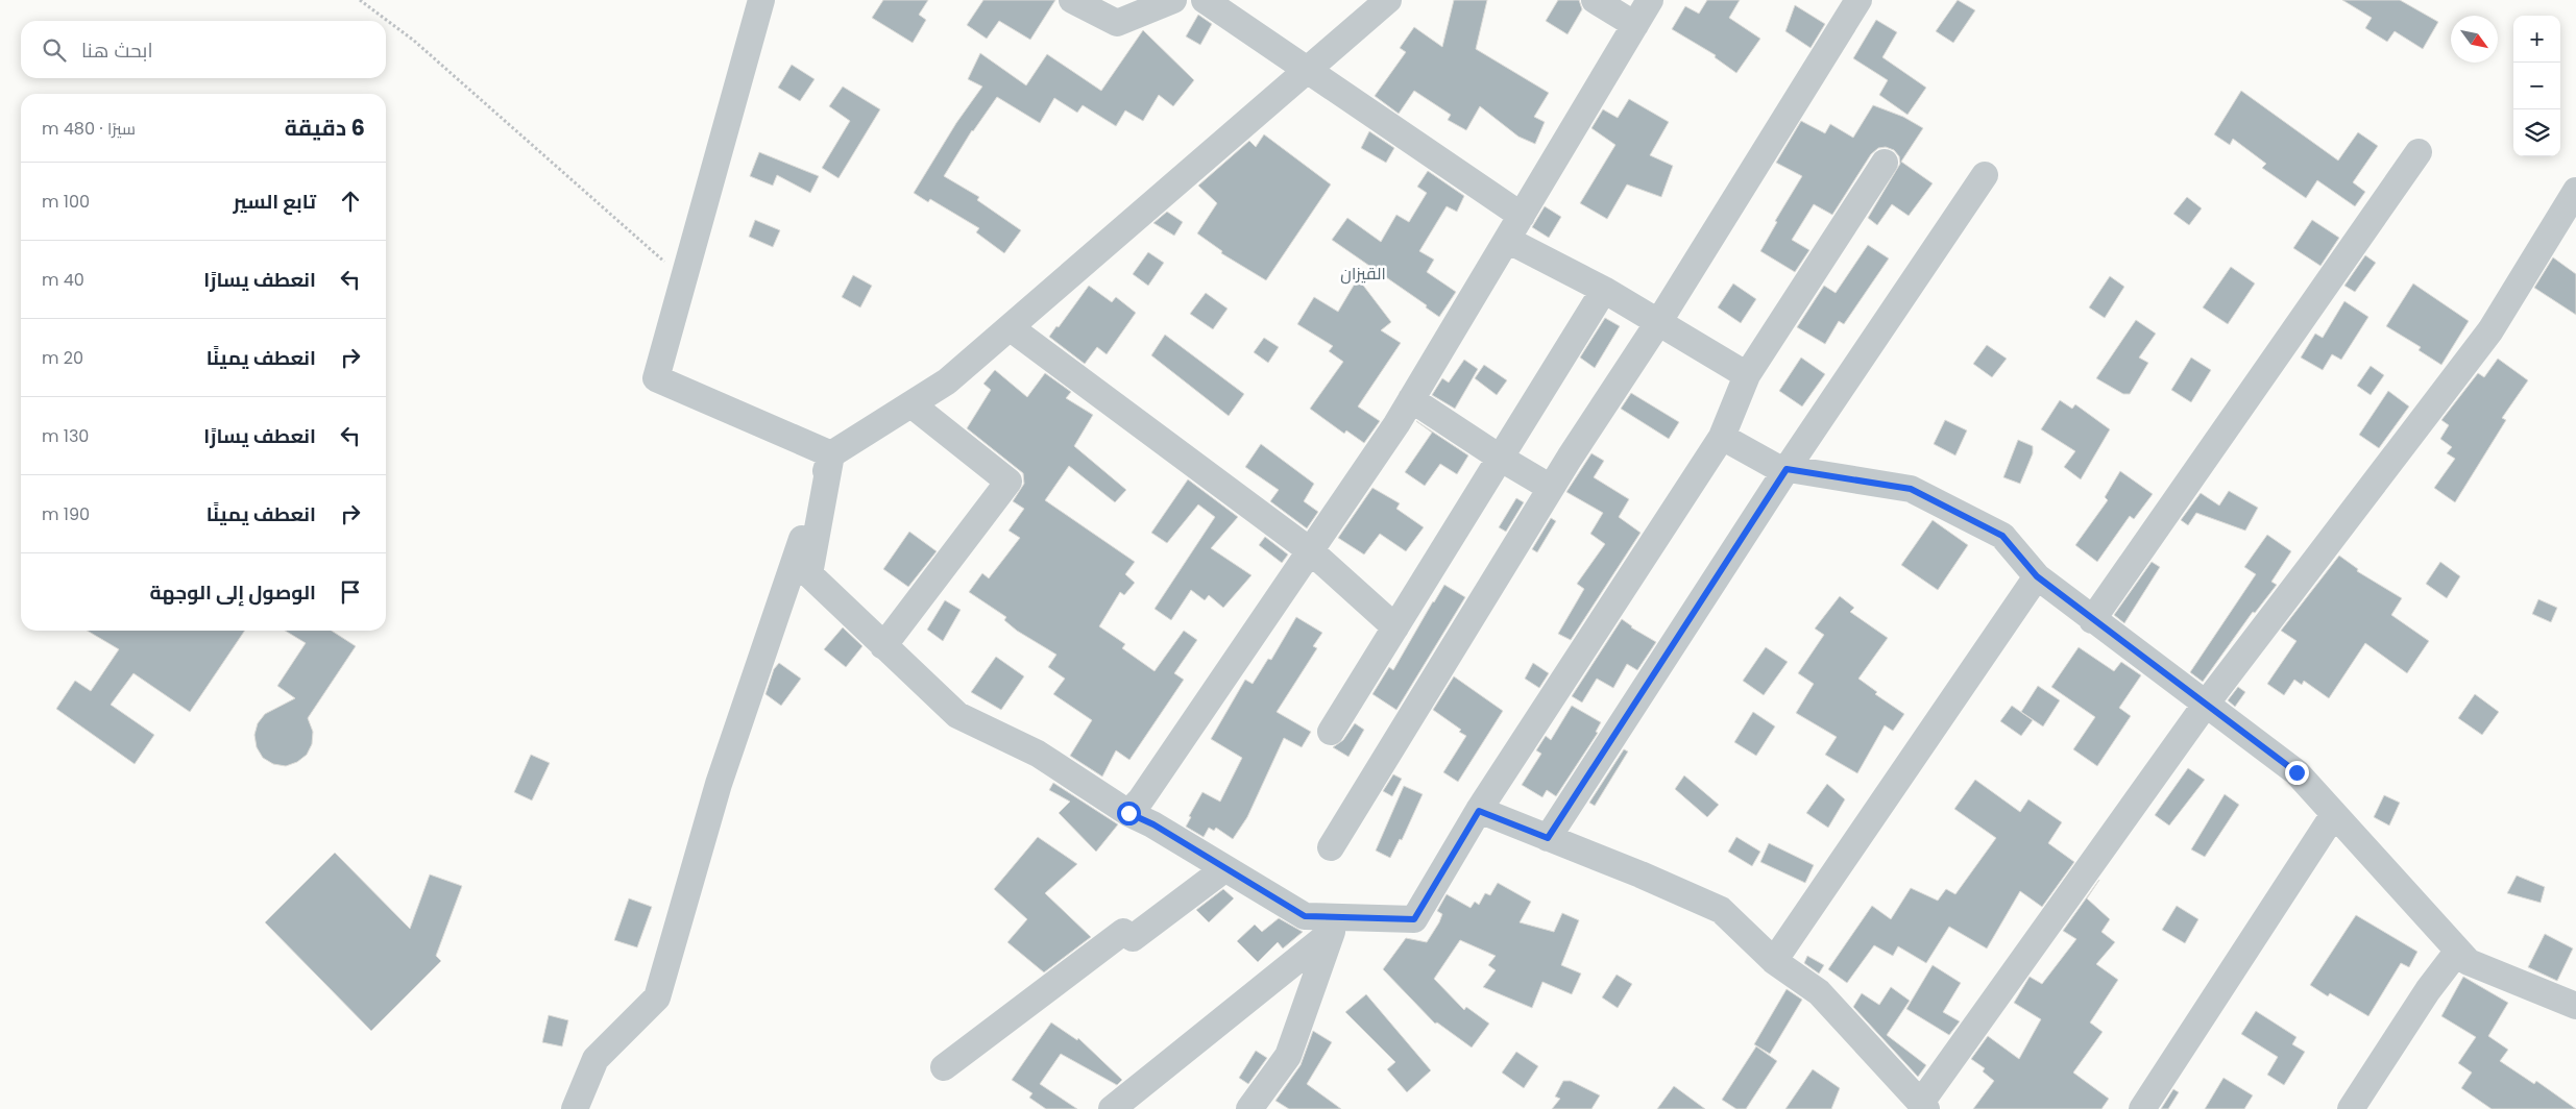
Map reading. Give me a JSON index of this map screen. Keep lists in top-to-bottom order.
{
  "districts": ["القيزان"],
  "north": "bottom right",
  "page": {
    "map_buttons": ["+", "−"],
    "search": "ابحث هنا",
    "heading": ["6 دقيقة", "سيرًا · 480 m"],
    "list": [
      ["تابع السير", "100 m"],
      ["انعطف يسارًا", "40 m"],
      ["انعطف يمينًا", "20 m"],
      ["انعطف يسارًا", "130 m"],
      ["انعطف يمينًا", "190 m"],
      "الوصول إلى الوجهة"
    ]
  }
}
